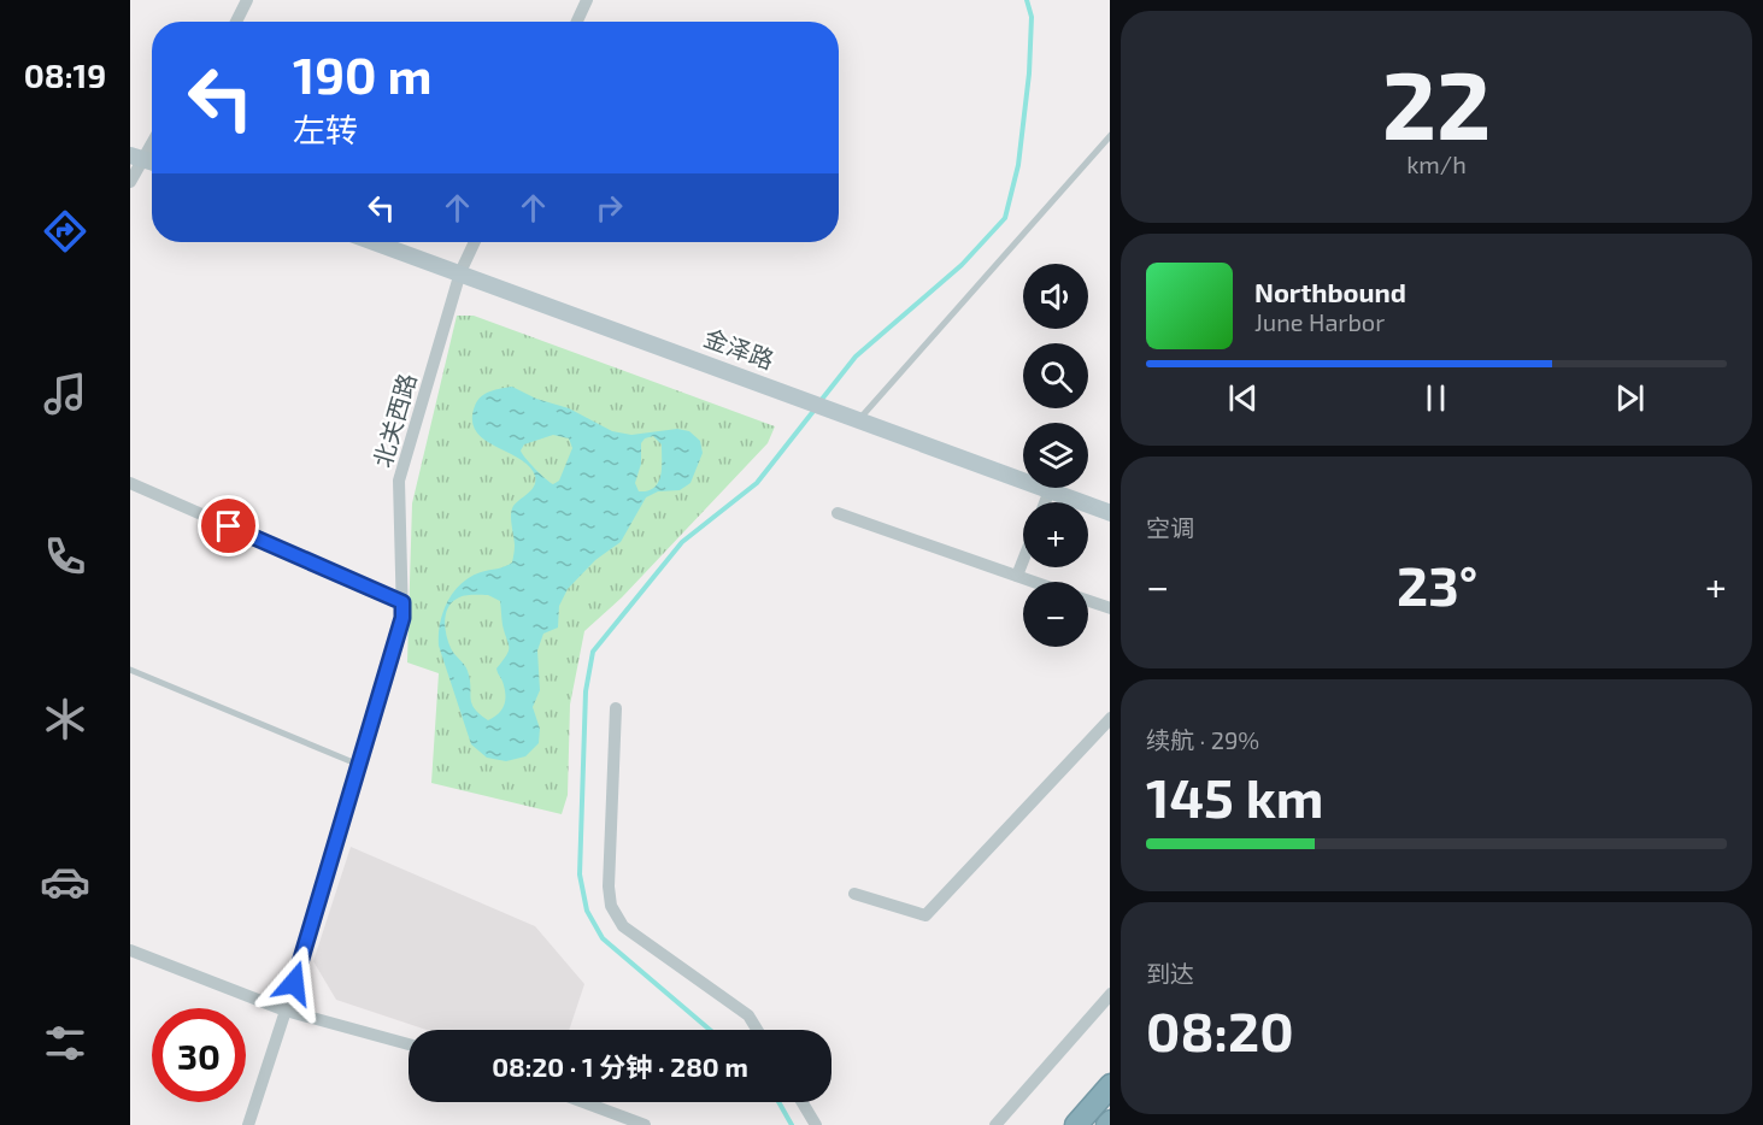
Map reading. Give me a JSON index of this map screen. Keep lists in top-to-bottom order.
{
  "streets": {
    "main road": ["金泽路"],
    "street": ["北关西路"]
  },
  "crossings": [
    ["金泽路", "北关西路"]
  ],
  "page": {
    "tabs": "08:19",
    "tile": [
      ["22", "km/h"],
      "空调",
      ["续航 · 29%", "145 km"],
      ["到达", "08:20"]
    ],
    "turn": ["190 m", "左转"],
    "song": ["Northbound", "June Harbor"],
    "map_buttons": ["+", "−"],
    "heat": ["−", "23°", "+"],
    "limit": "30",
    "trip": "08:20 · 1 分钟 · 280 m"
  }
}
